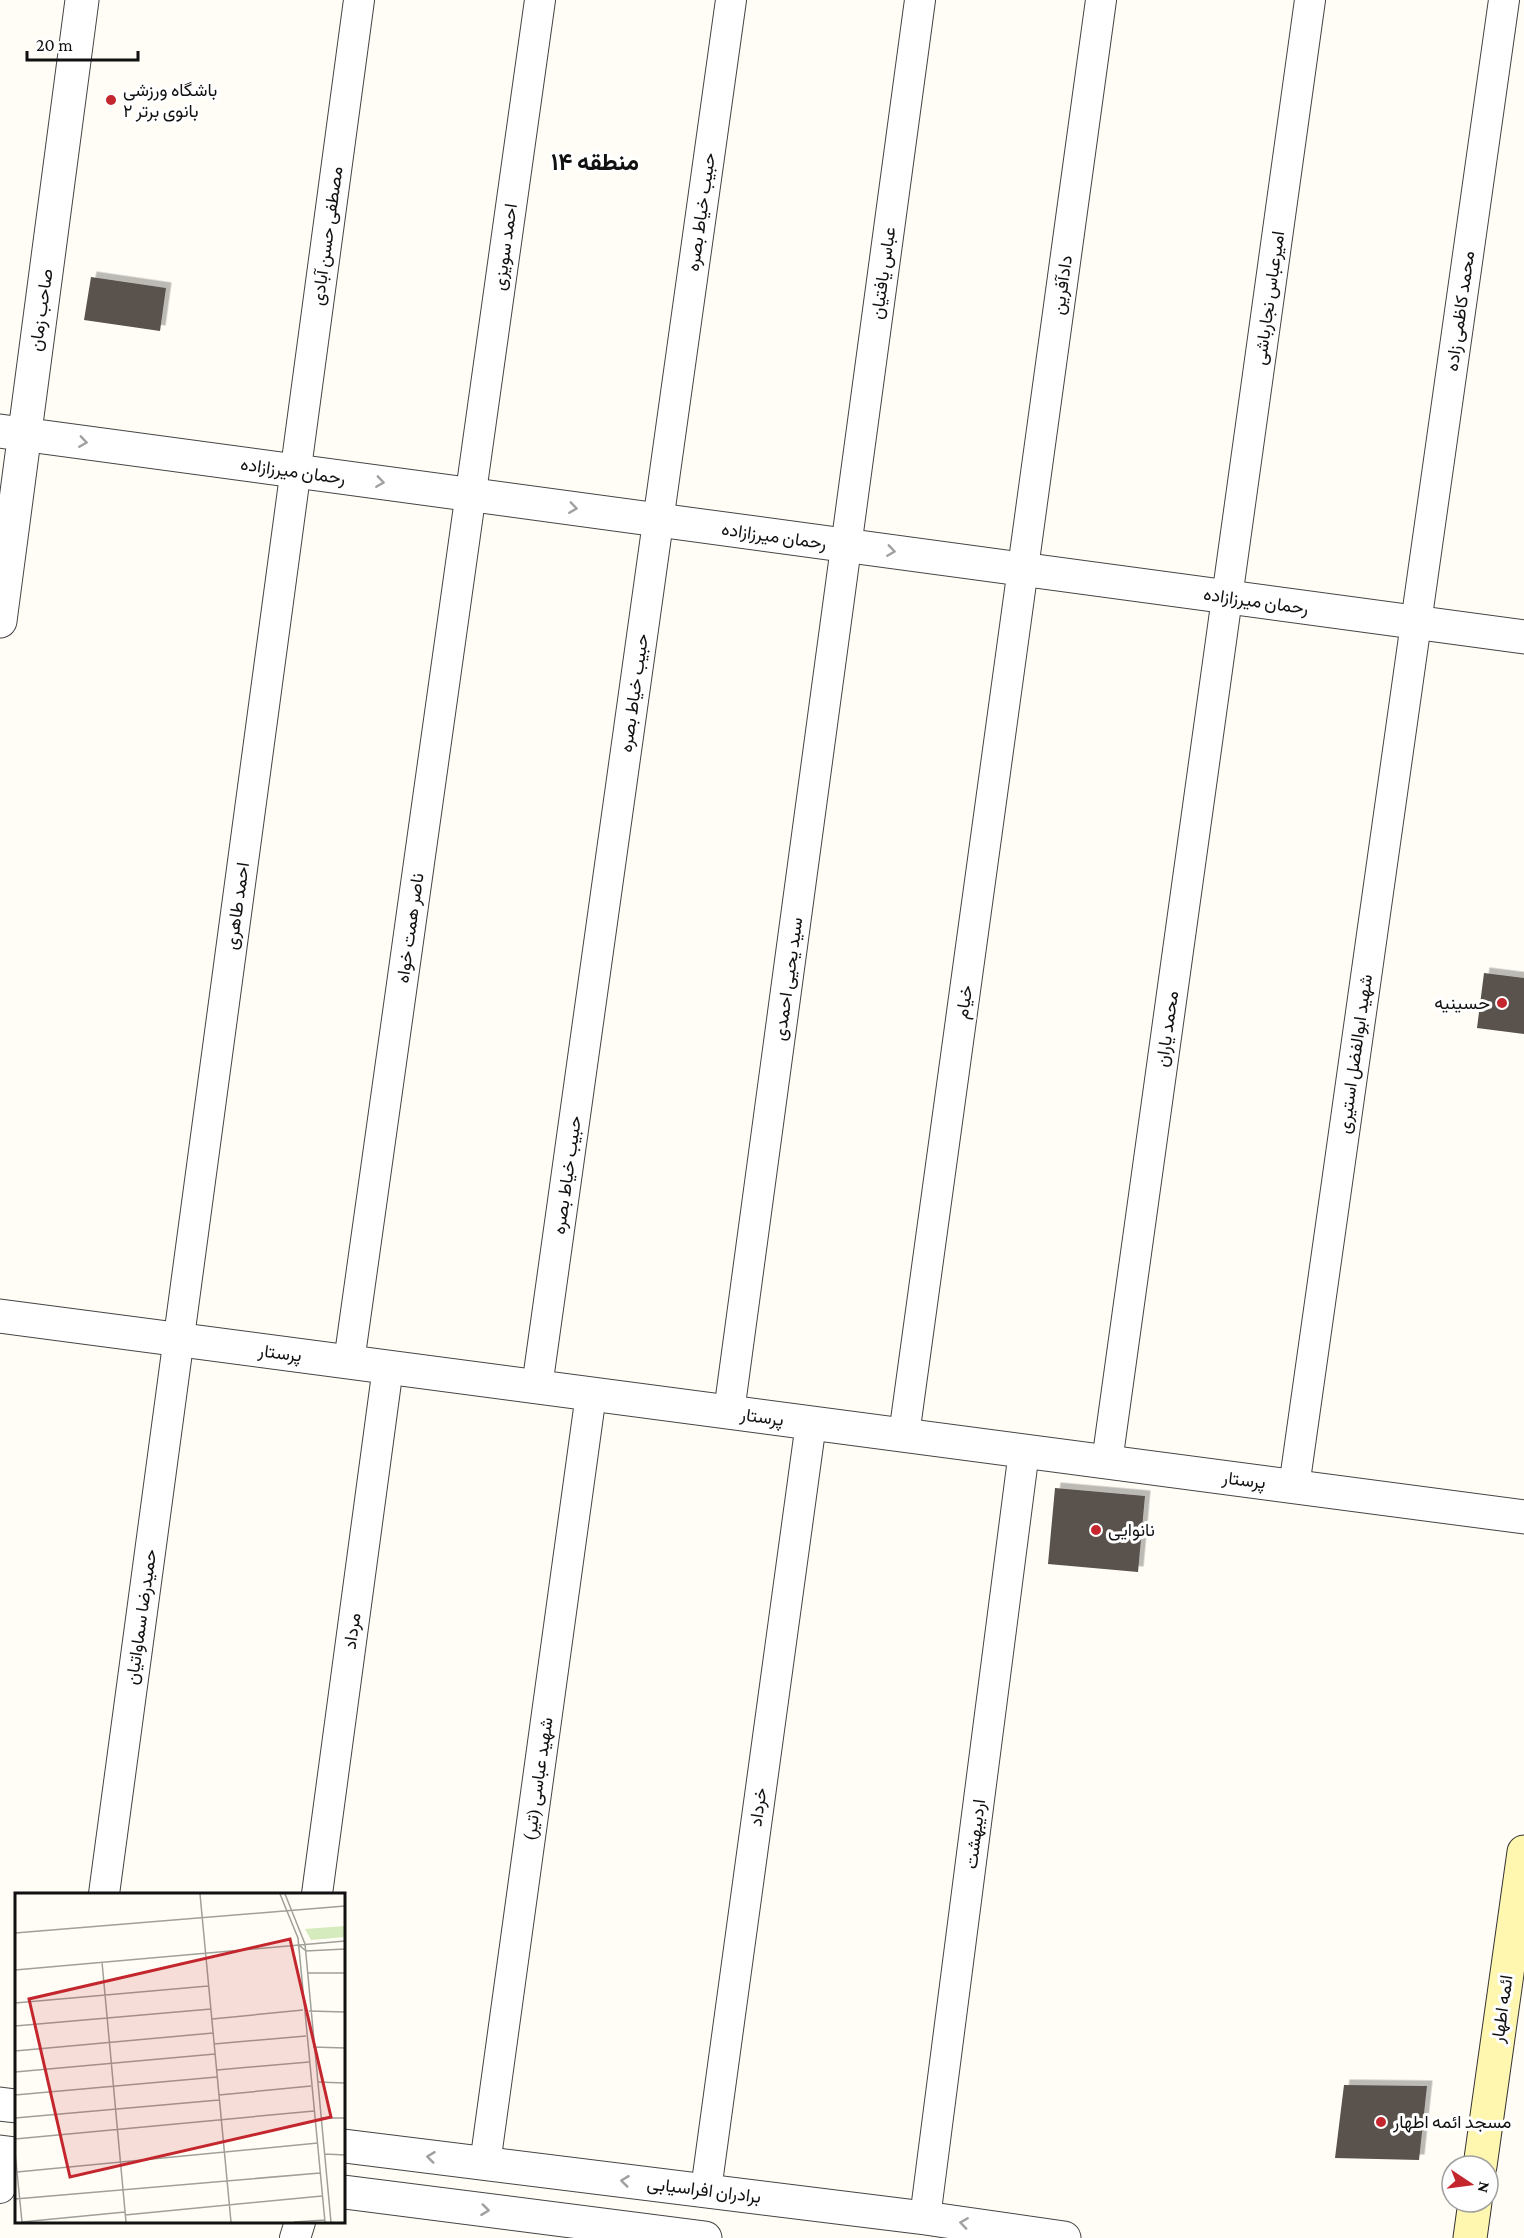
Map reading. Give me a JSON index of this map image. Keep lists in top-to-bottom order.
{
  "streets": {
    "main road": ["ائمه اطهار"],
    "street": [
      "حبیب خیاط بصره",
      "مصطفی حسن آبادی",
      "احمد سویزی",
      "عباس یافتیان",
      "دادآفرین",
      "امیرعباس نجارباشی",
      "صاحب زمان",
      "محمد کاظمی زاده",
      "رحمان میرزازاده",
      "احمد طاهری",
      "ناصر همت خواه",
      "سید یحیی احمدی",
      "خیام",
      "محمد یاران",
      "شهید ابوالفضل استیری",
      "پرستار",
      "حمیدرضا سماواتیان",
      "مرداد",
      "شهید عباسی (تیر)",
      "خرداد",
      "اردیبهشت",
      "برادران افراسیابی"
    ]
  },
  "crossings": [
    ["حبیب خیاط بصره", "رحمان میرزازاده"],
    ["حبیب خیاط بصره", "پرستار"],
    ["مصطفی حسن آبادی", "رحمان میرزازاده"],
    ["مصطفی حسن آبادی", "احمد طاهری"],
    ["احمد سویزی", "رحمان میرزازاده"],
    ["احمد سویزی", "ناصر همت خواه"],
    ["عباس یافتیان", "رحمان میرزازاده"],
    ["عباس یافتیان", "سید یحیی احمدی"],
    ["دادآفرین", "رحمان میرزازاده"],
    ["دادآفرین", "خیام"],
    ["امیرعباس نجارباشی", "رحمان میرزازاده"],
    ["امیرعباس نجارباشی", "محمد یاران"],
    ["صاحب زمان", "رحمان میرزازاده"],
    ["محمد کاظمی زاده", "رحمان میرزازاده"],
    ["محمد کاظمی زاده", "شهید ابوالفضل استیری"],
    ["رحمان میرزازاده", "احمد طاهری"],
    ["رحمان میرزازاده", "ناصر همت خواه"],
    ["رحمان میرزازاده", "سید یحیی احمدی"],
    ["رحمان میرزازاده", "خیام"],
    ["رحمان میرزازاده", "محمد یاران"],
    ["رحمان میرزازاده", "شهید ابوالفضل استیری"],
    ["احمد طاهری", "پرستار"],
    ["احمد طاهری", "حمیدرضا سماواتیان"],
    ["ناصر همت خواه", "پرستار"],
    ["سید یحیی احمدی", "پرستار"],
    ["خیام", "پرستار"],
    ["محمد یاران", "پرستار"],
    ["شهید ابوالفضل استیری", "پرستار"],
    ["پرستار", "حمیدرضا سماواتیان"],
    ["پرستار", "مرداد"],
    ["پرستار", "شهید عباسی (تیر)"],
    ["پرستار", "خرداد"],
    ["پرستار", "اردیبهشت"],
    ["شهید عباسی (تیر)", "برادران افراسیابی"],
    ["خرداد", "برادران افراسیابی"],
    ["اردیبهشت", "برادران افراسیابی"]
  ],
  "one_way": ["رحمان میرزازاده"],
  "districts": ["منطقه ۱۴"],
  "places": [
    "باشگاه ورزشی بانوی برتر ۲",
    "حسینیه",
    "نانوایی",
    "مسجد ائمه اطهار"
  ],
  "scale_bar": "20 m",
  "north": "right"
}
